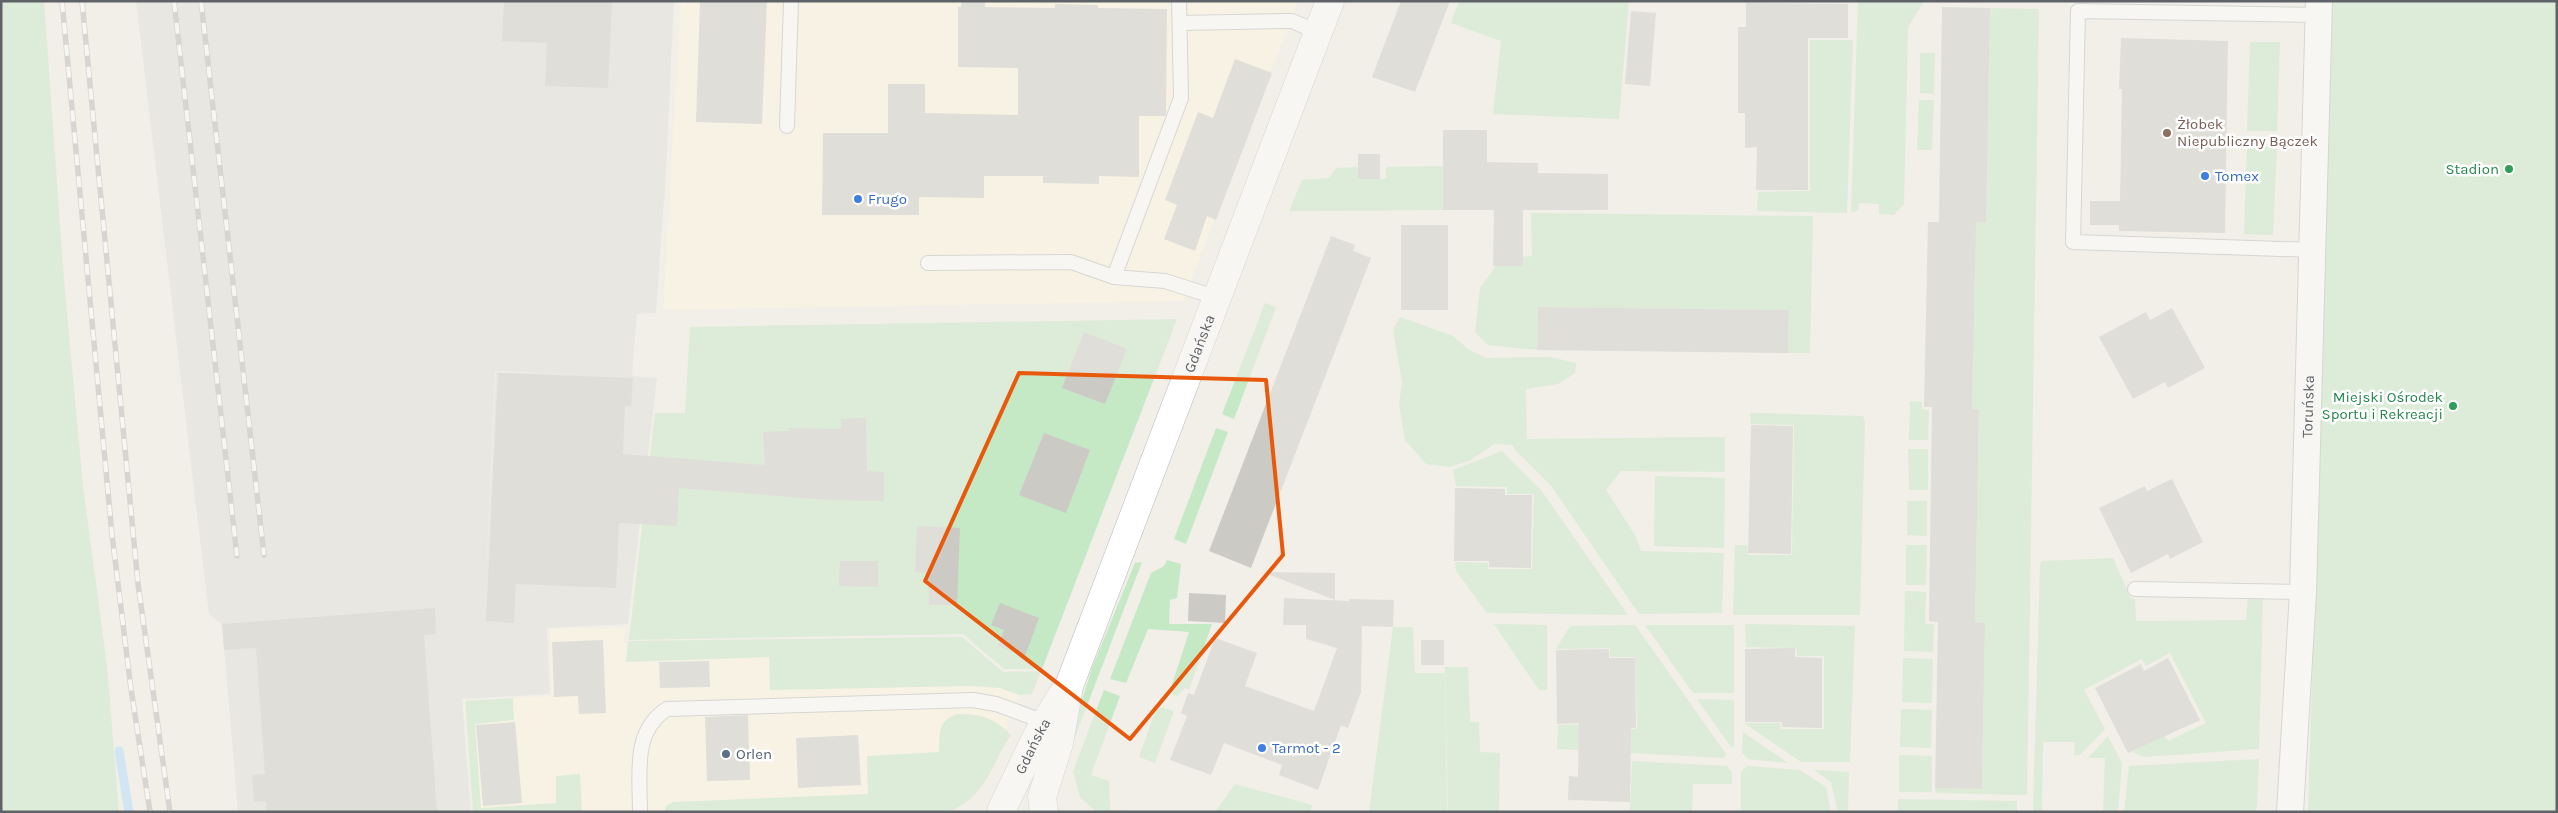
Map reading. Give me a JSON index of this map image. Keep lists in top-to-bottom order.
{
  "streets": {
    "street": ["Gdańska", "Toruńska"]
  },
  "places": [
    "Żłobek Niepubliczny Bączek",
    "Stadion",
    "Tomex",
    "Frugo",
    "Miejski Ośrodek Sportu i Rekreacji",
    "Tarmot - 2",
    "Orlen"
  ]
}
